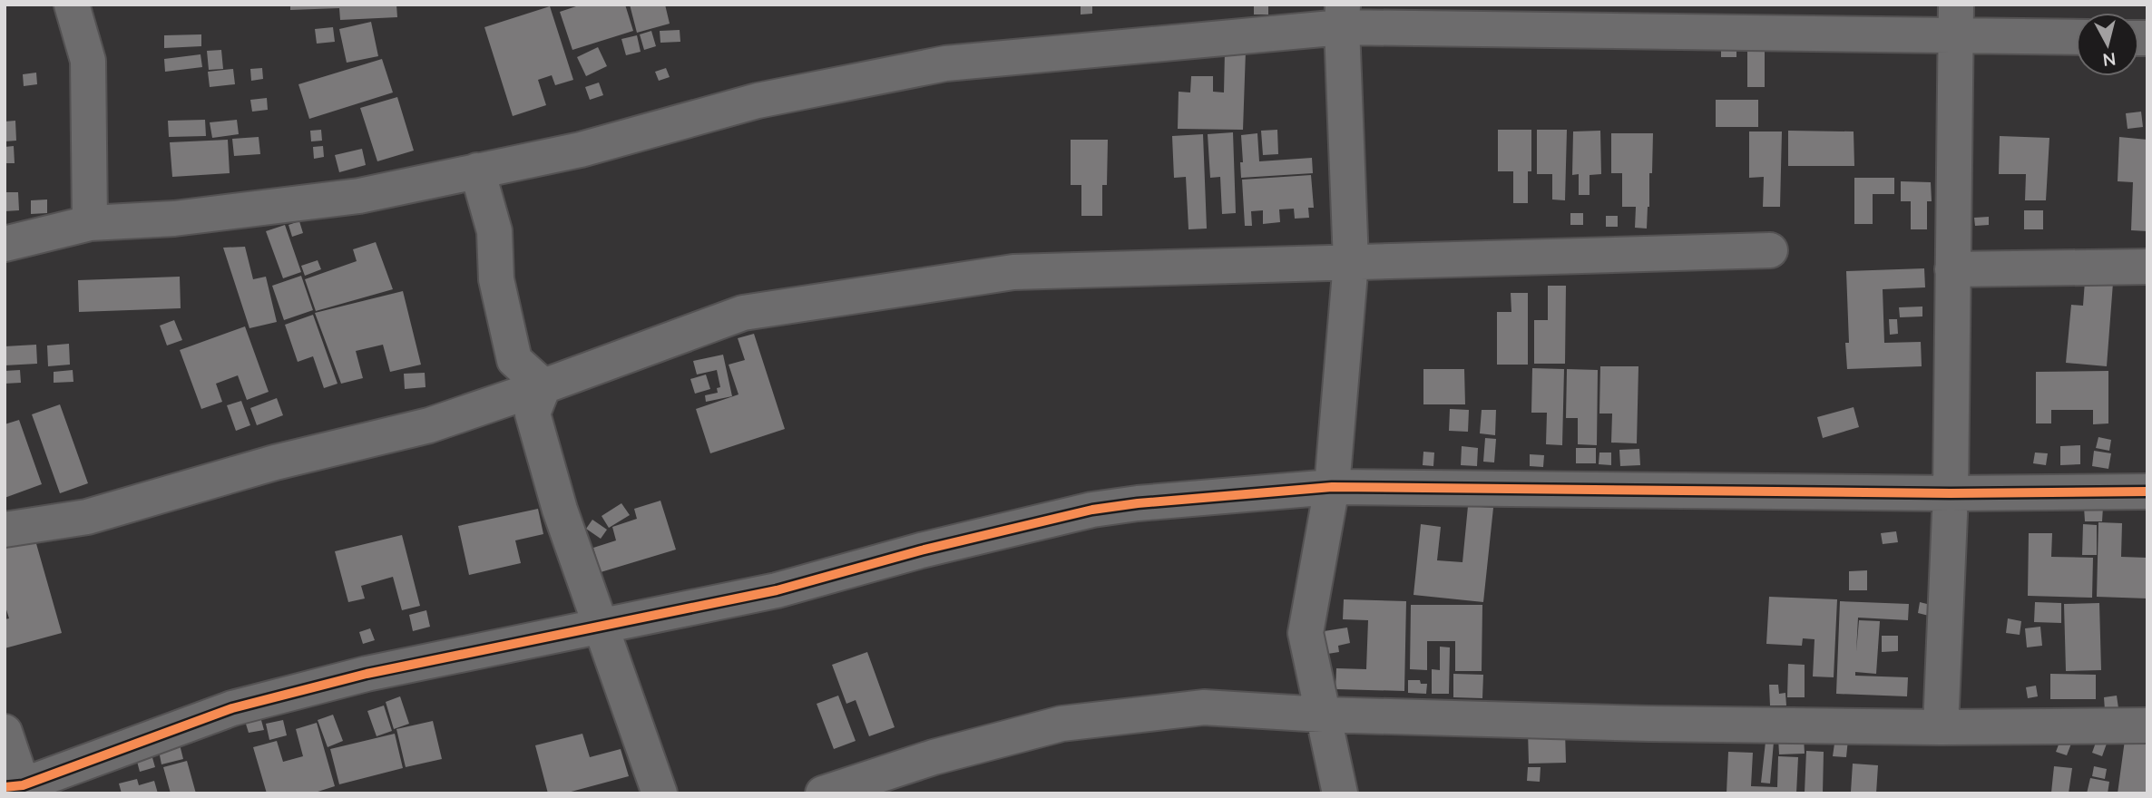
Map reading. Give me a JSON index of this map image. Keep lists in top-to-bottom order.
{
  "north": "bottom"
}
